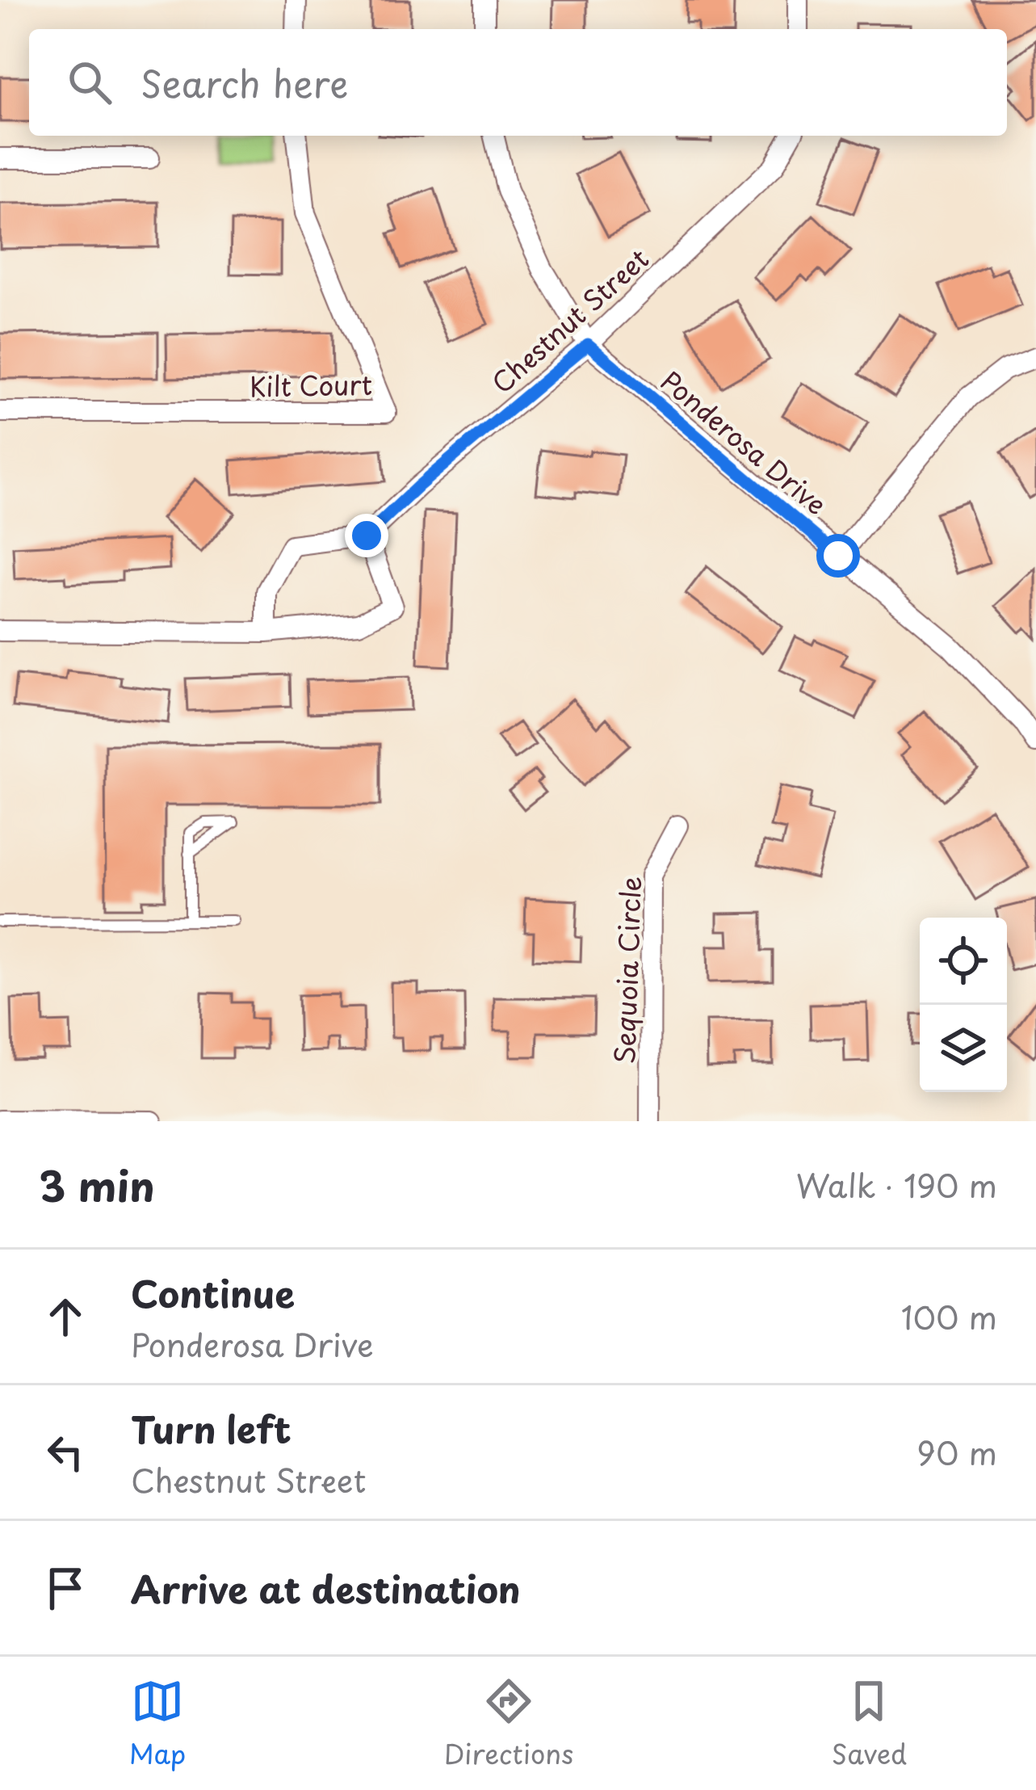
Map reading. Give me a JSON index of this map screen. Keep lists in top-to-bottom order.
{
  "streets": {
    "street": [
      "Chestnut Street",
      "Kilt Court",
      "Ponderosa Drive",
      "Sequoia Circle"
    ]
  },
  "crossings": [
    ["Chestnut Street", "Ponderosa Drive"]
  ],
  "page": {
    "search": "Search here",
    "heading": ["3 min", "Walk · 190 m"],
    "list": [
      ["Continue", "Ponderosa Drive", "100 m"],
      ["Turn left", "Chestnut Street", "90 m"],
      "Arrive at destination"
    ],
    "nav": ["Map", "Directions", "Saved"]
  }
}
